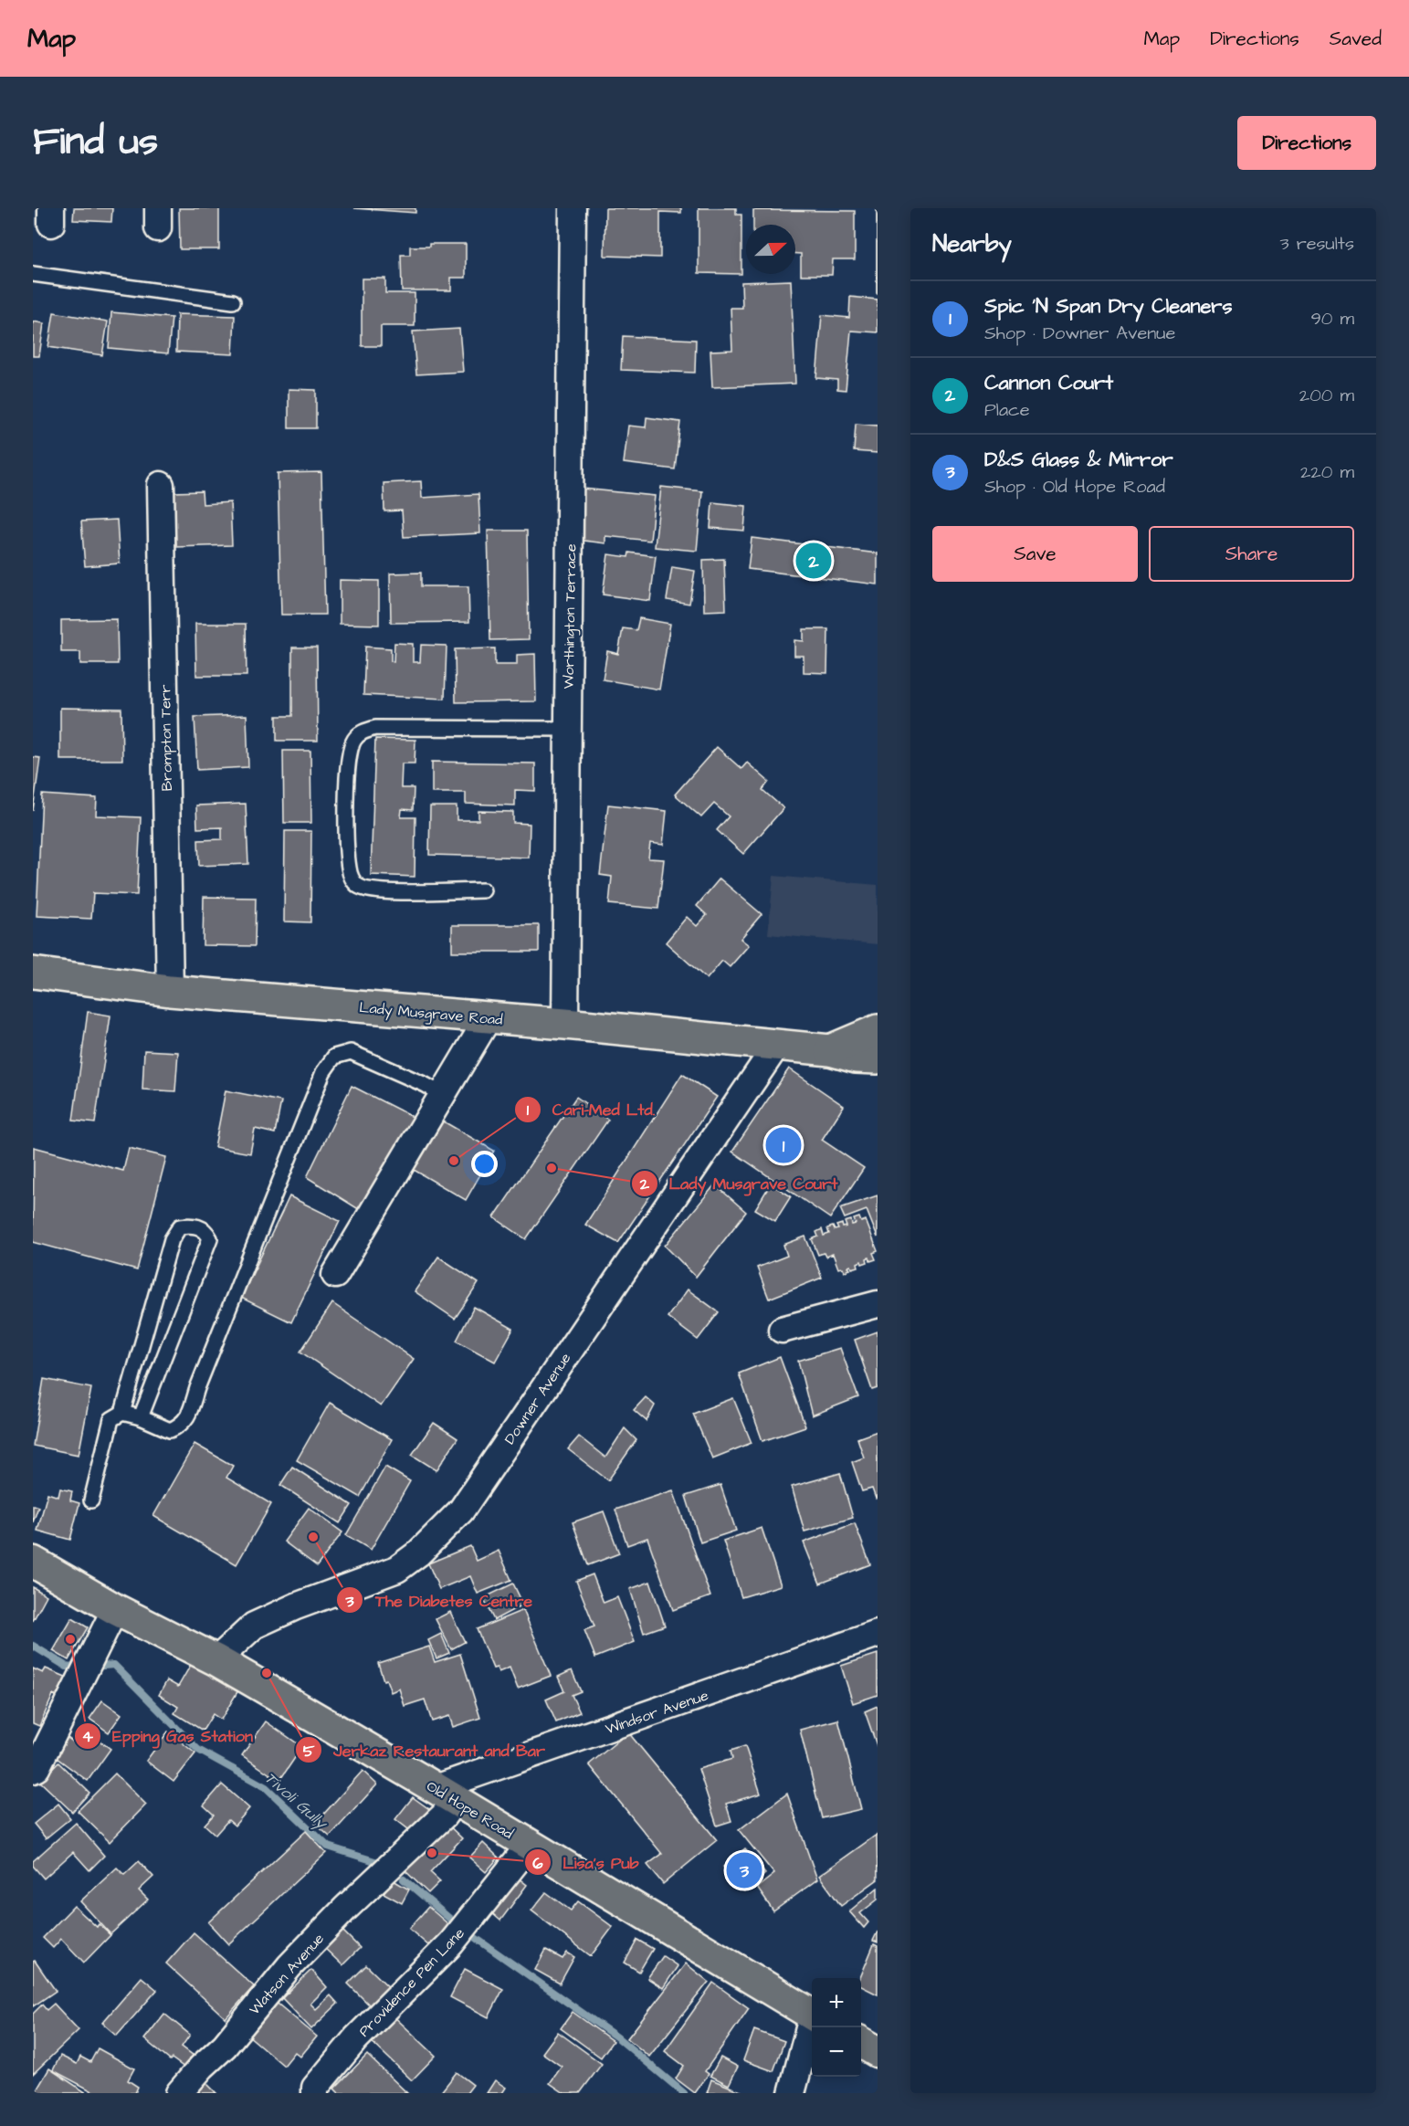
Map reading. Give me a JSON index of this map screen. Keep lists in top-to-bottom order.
{
  "streets": {
    "main road": ["Lady Musgrave Road", "Old Hope Road"],
    "street": [
      "Worthington Terrace",
      "Brompton Terr",
      "Downer Avenue",
      "Windsor Avenue",
      "Watson Avenue",
      "Providence Pen Lane"
    ]
  },
  "crossings": [
    ["Worthington Terrace", "Lady Musgrave Road"],
    ["Brompton Terr", "Lady Musgrave Road"],
    ["Lady Musgrave Road", "Downer Avenue"],
    ["Downer Avenue", "Old Hope Road"],
    ["Windsor Avenue", "Old Hope Road"],
    ["Windsor Avenue", "Watson Avenue"],
    ["Old Hope Road", "Watson Avenue"],
    ["Old Hope Road", "Providence Pen Lane"]
  ],
  "water": ["Tivoli Gully"],
  "places": [
    "Cari-Med Ltd.",
    "Lady Musgrave Court",
    "The Diabetes Centre",
    "Epping Gas Station",
    "Jerkaz Restaurant and Bar",
    "Lisa's Pub"
  ],
  "north": "right",
  "page": {
    "header": "Map",
    "nav": ["Map", "Directions", "Saved"],
    "title": "Find us",
    "buttons": [
      "Directions",
      ["Save", "Share"]
    ],
    "heading": ["Nearby", "3 results"],
    "list": [
      {
        "mark": "1",
        "name": "Spic 'N Span Dry Cleaners",
        "note": "Shop · Downer Avenue",
        "value": "90 m"
      },
      {
        "mark": "2",
        "name": "Cannon Court",
        "note": "Place",
        "value": "200 m"
      },
      {
        "mark": "3",
        "name": "D&S Glass & Mirror",
        "note": "Shop · Old Hope Road",
        "value": "220 m"
      }
    ],
    "pins": ["2", "1", "3"],
    "map_buttons": ["+", "−"]
  }
}
